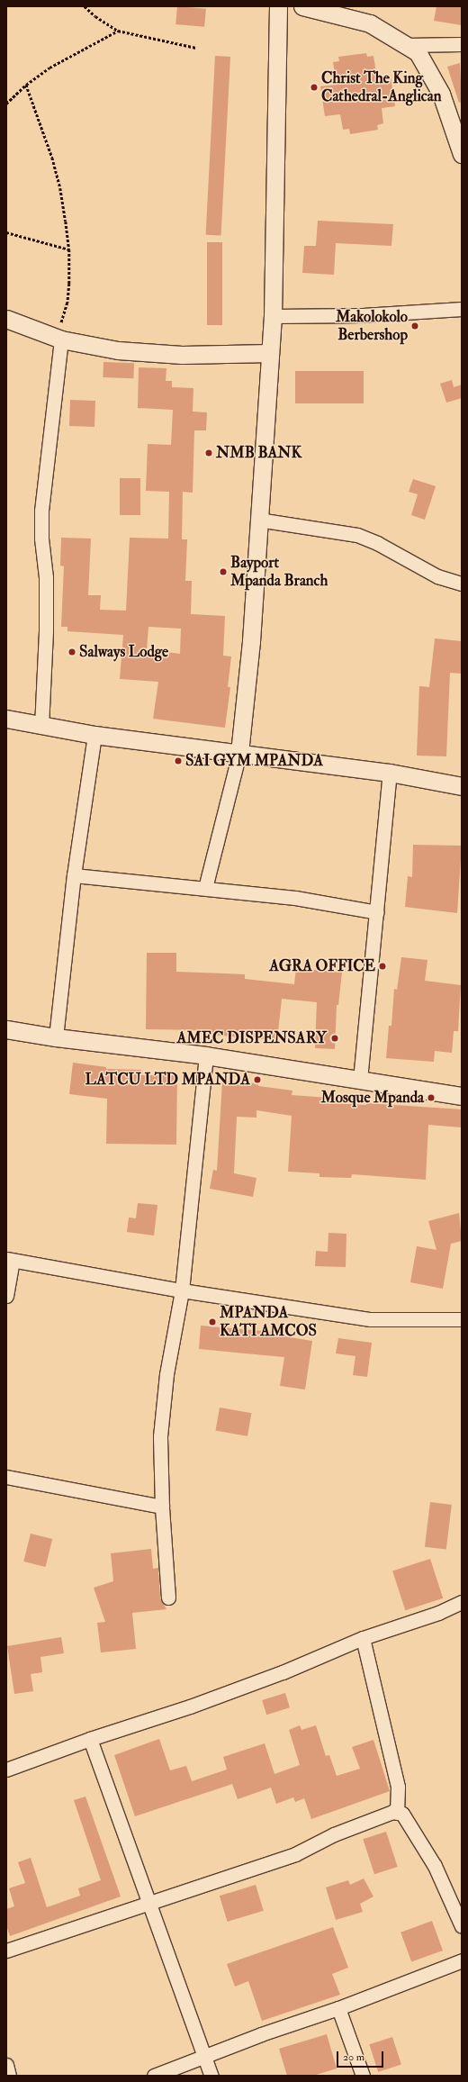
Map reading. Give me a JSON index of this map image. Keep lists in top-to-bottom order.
{
  "places": [
    "Christ The King Cathedral-Anglican",
    "Makolokolo Berbershop",
    "NMB BANK",
    "Bayport Mpanda Branch",
    "Salways Lodge",
    "SAI GYM MPANDA",
    "AGRA OFFICE",
    "AMEC DISPENSARY",
    "LATCU LTD MPANDA",
    "Mosque Mpanda",
    "MPANDA KATI AMCOS"
  ],
  "scale_bar": "20 m"
}
